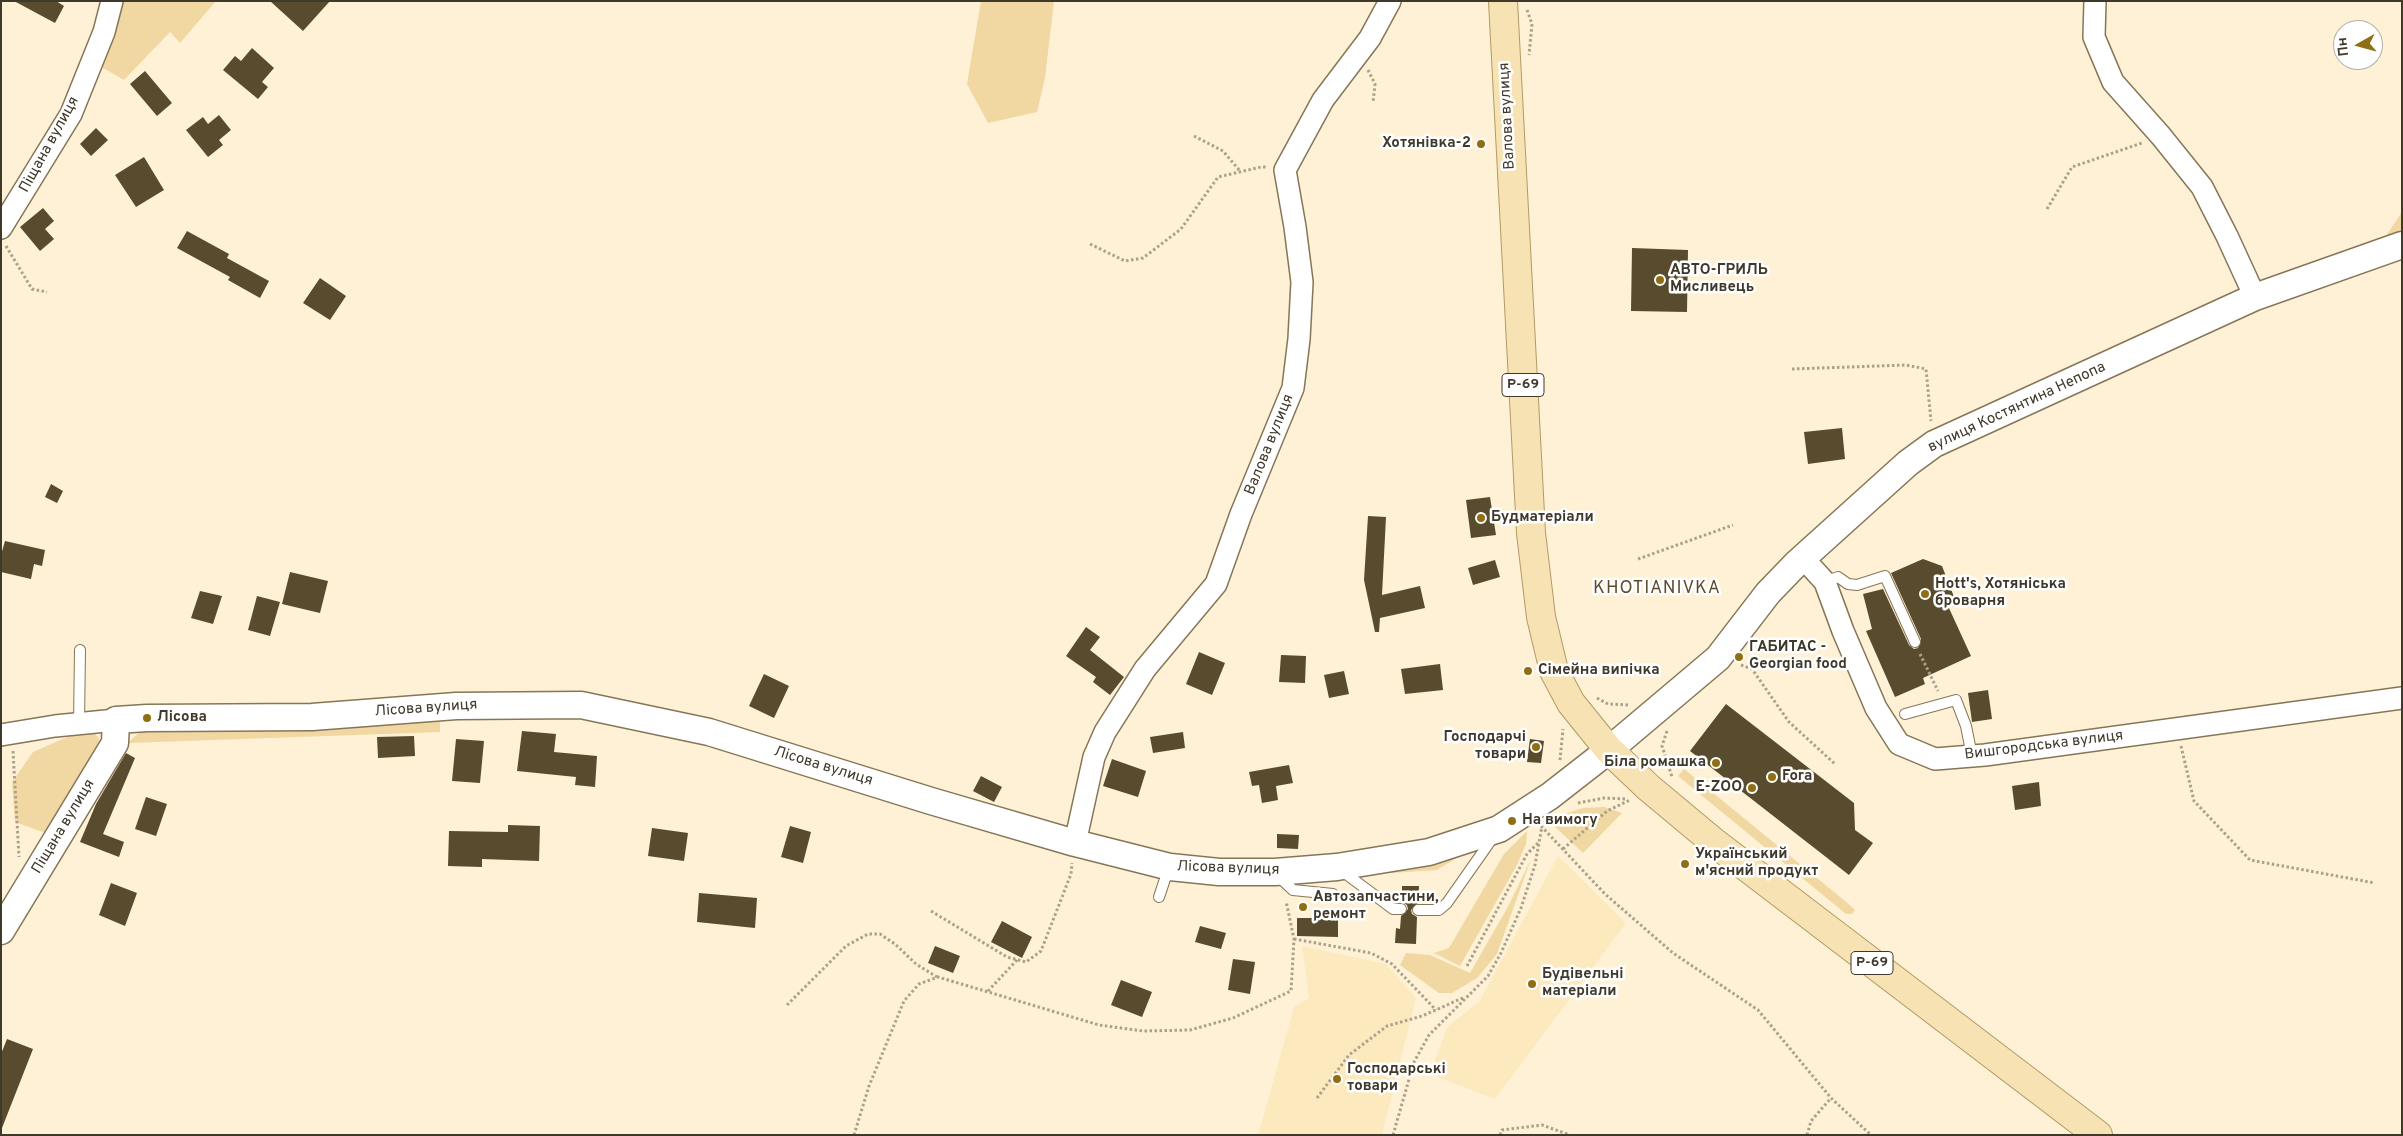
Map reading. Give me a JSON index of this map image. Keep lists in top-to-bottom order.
{
  "streets": {
    "main road": ["Валова вулиця", "Р-69"],
    "street": [
      "Піщана вулиця",
      "вулиця Костянтина Непопа",
      "Лісова вулиця",
      "Вишгородська вулиця"
    ]
  },
  "crossings": [
    ["Валова вулиця", "Р-69"],
    ["Валова вулиця", "вулиця Костянтина Непопа"],
    ["Валова вулиця", "Лісова вулиця"],
    ["Піщана вулиця", "Лісова вулиця"],
    ["Р-69", "вулиця Костянтина Непопа"],
    ["Р-69", "Лісова вулиця"],
    ["вулиця Костянтина Непопа", "Лісова вулиця"],
    ["вулиця Костянтина Непопа", "Вишгородська вулиця"]
  ],
  "districts": ["KHOTIANIVKA"],
  "places": [
    "Хотянівка-2",
    "АВТО-ГРИЛЬ Мисливець",
    "Будматеріали",
    "Hott's, Хотяніська броварня",
    "ГАБИТАС - Georgian food",
    "Сімейна випічка",
    "Лісова",
    "Господарчі товари",
    "Біла ромашка",
    "Fora",
    "E-ZOO",
    "На вимогу",
    "Український м'ясний продукт",
    "Автозапчастини, ремонт",
    "Будівельні матеріали",
    "Господарські товари"
  ],
  "north": "left"
}
